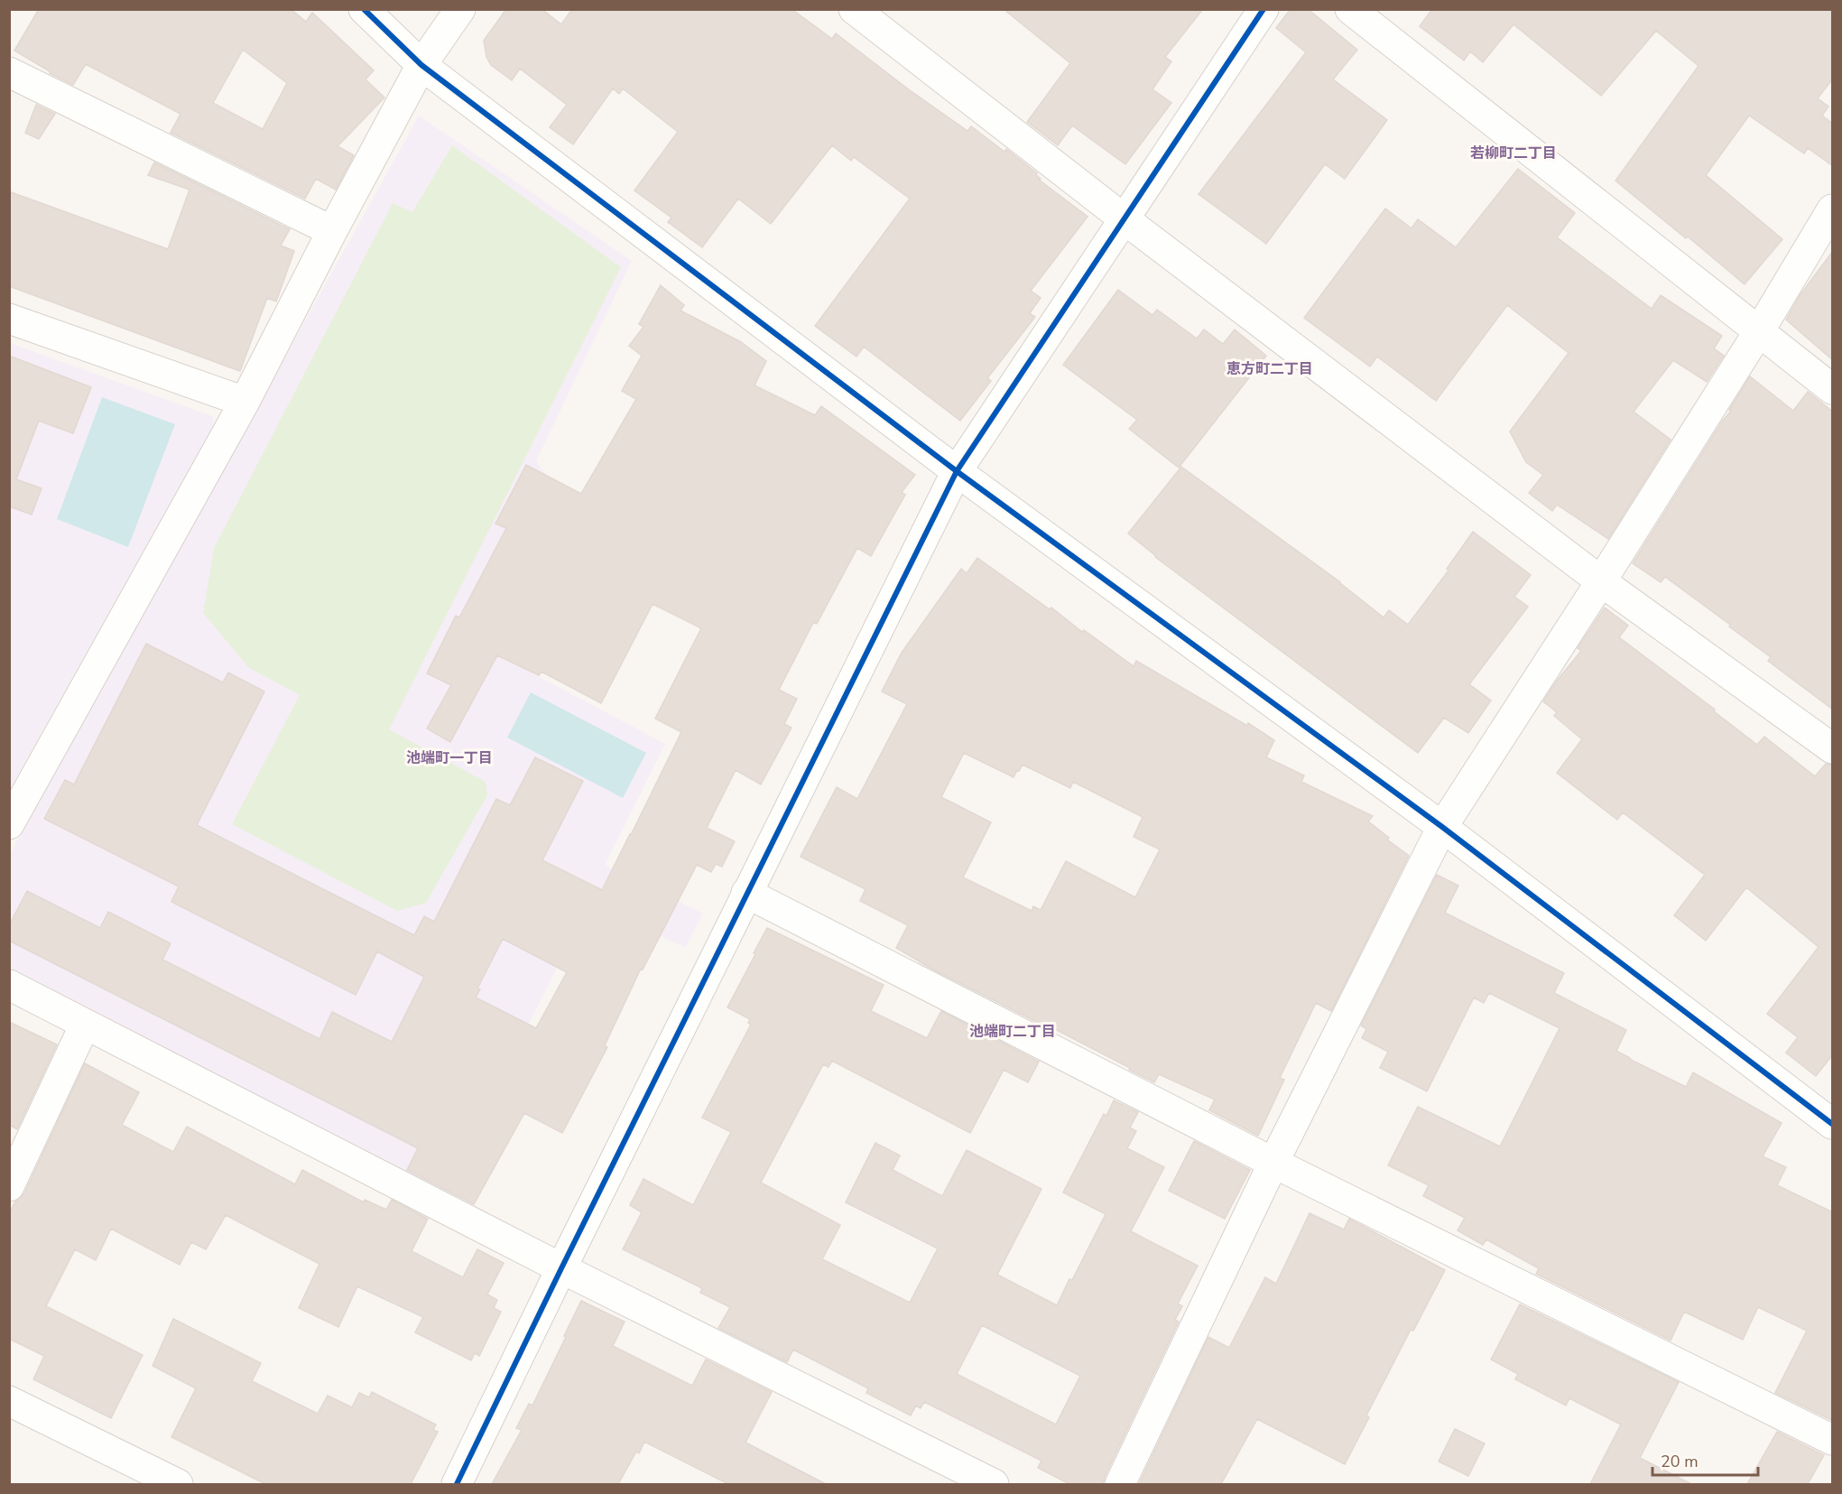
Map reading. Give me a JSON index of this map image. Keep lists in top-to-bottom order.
{
  "districts": [
    "若柳町二丁目",
    "恵方町二丁目",
    "池端町一丁目",
    "池端町二丁目"
  ],
  "scale_bar": "20 m"
}
